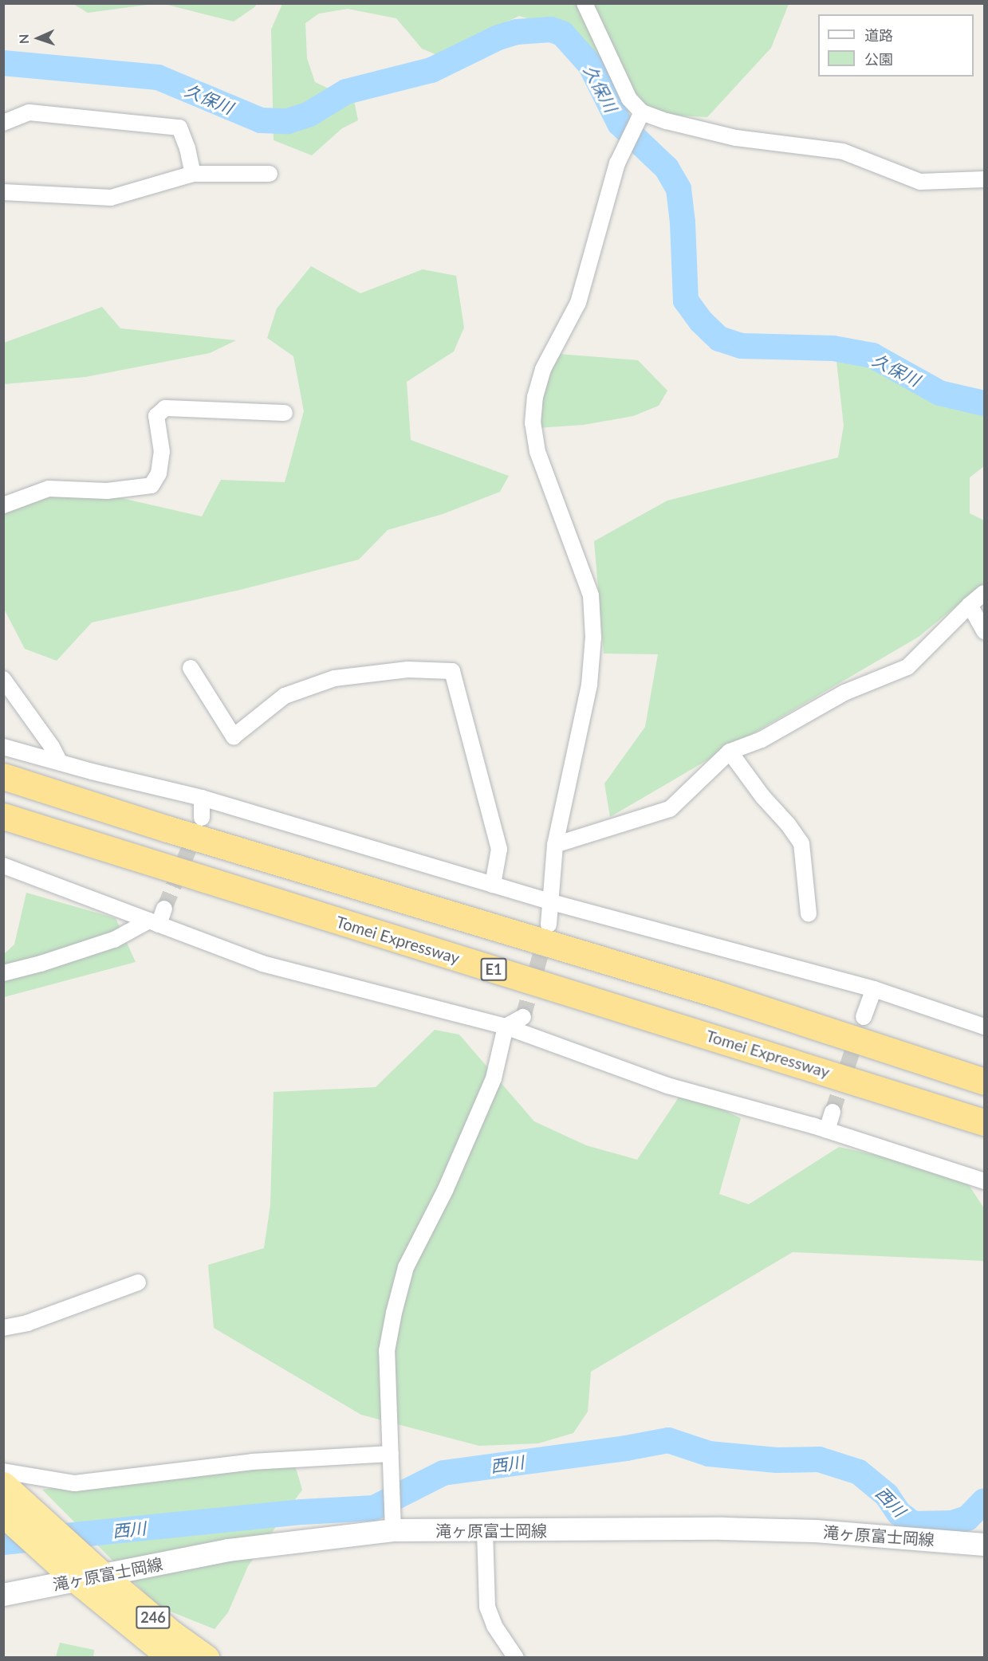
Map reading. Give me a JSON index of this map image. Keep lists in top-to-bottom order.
{
  "streets": {
    "highway": ["Tomei Expressway", "E1", "246"],
    "main road": ["滝ヶ原富士岡線"]
  },
  "crossings": [
    ["滝ヶ原富士岡線", "246"]
  ],
  "water": ["久保川", "西川"],
  "legend": ["道路", "公園"],
  "north": "left"
}
